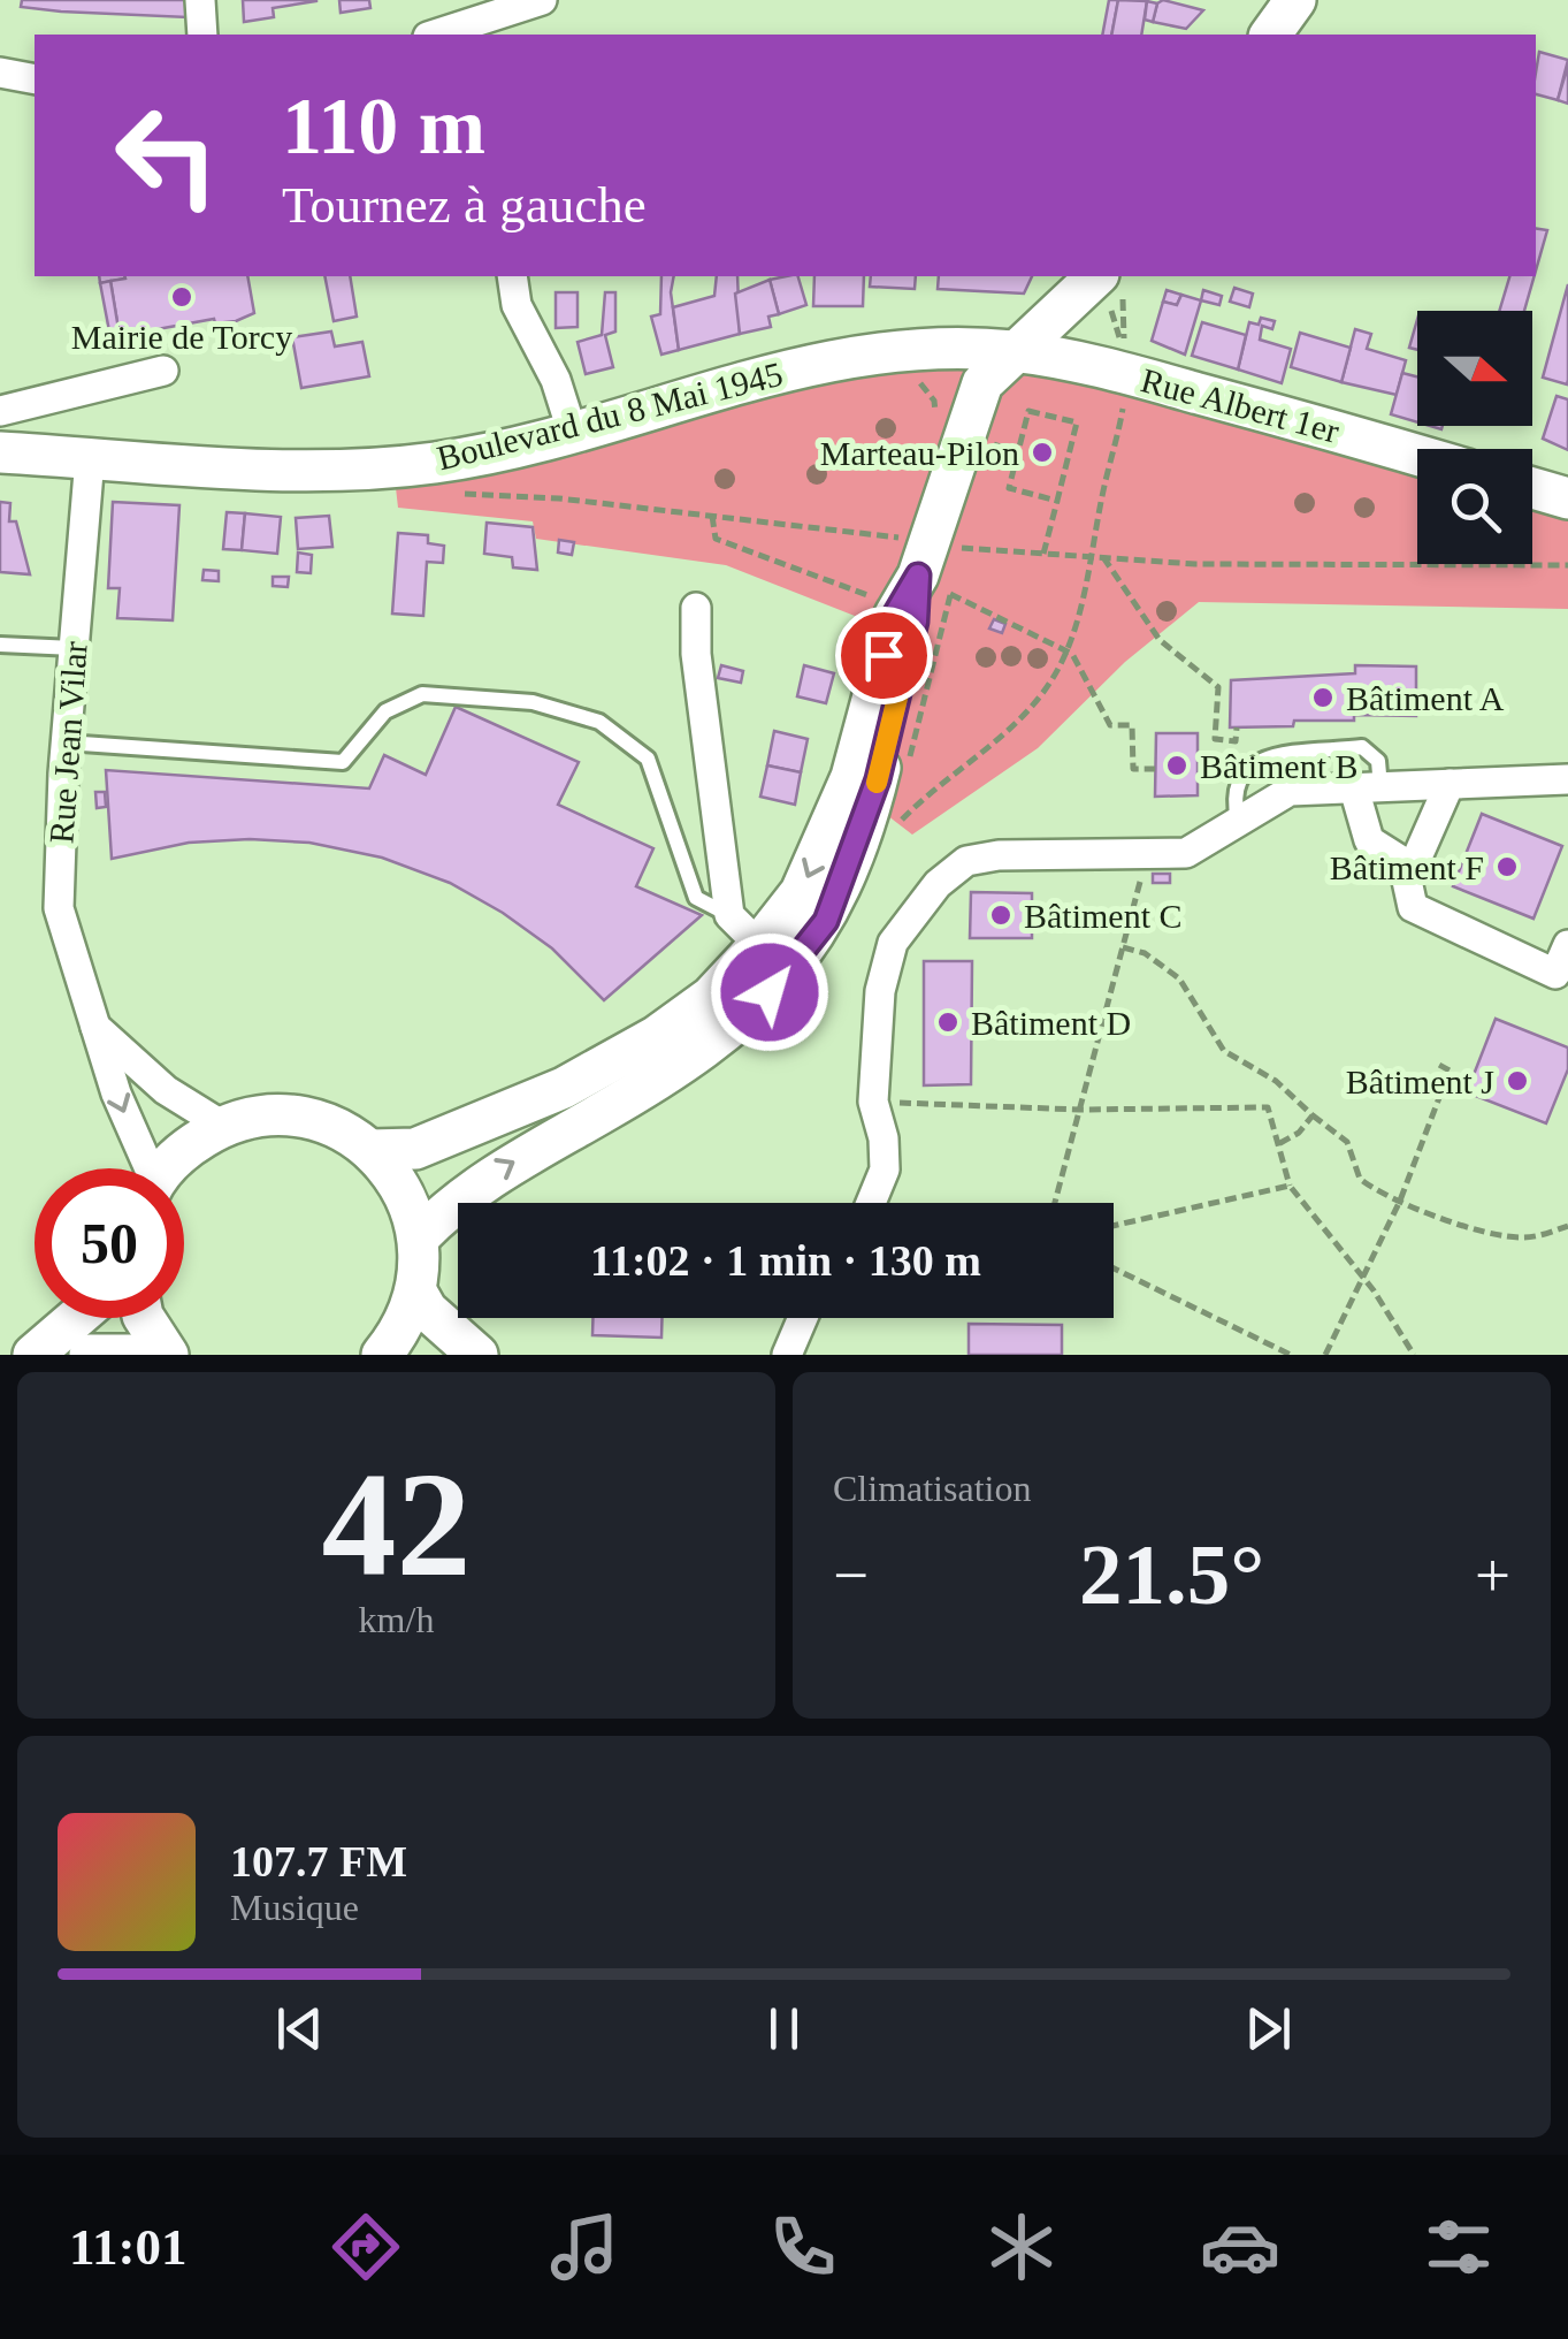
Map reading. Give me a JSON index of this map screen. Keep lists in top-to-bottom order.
{
  "streets": {
    "main road": ["Rue Albert 1er", "Boulevard du 8 Mai 1945"],
    "street": ["Rue Jean Vilar"]
  },
  "crossings": [
    ["Rue Albert 1er", "Boulevard du 8 Mai 1945"],
    ["Boulevard du 8 Mai 1945", "Rue Jean Vilar"]
  ],
  "places": [
    "Mairie de Torcy",
    "Marteau-Pilon",
    "Bâtiment A",
    "Bâtiment B",
    "Bâtiment F",
    "Bâtiment C",
    "Bâtiment D",
    "Bâtiment J"
  ],
  "north": "right",
  "page": {
    "turn": ["110 m", "Tournez à gauche"],
    "limit": "50",
    "trip": "11:02 · 1 min · 130 m",
    "tile": [
      ["42", "km/h"],
      "Climatisation"
    ],
    "heat": ["−", "21.5°", "+"],
    "song": ["107.7 FM", "Musique"],
    "tabs": "11:01"
  }
}
